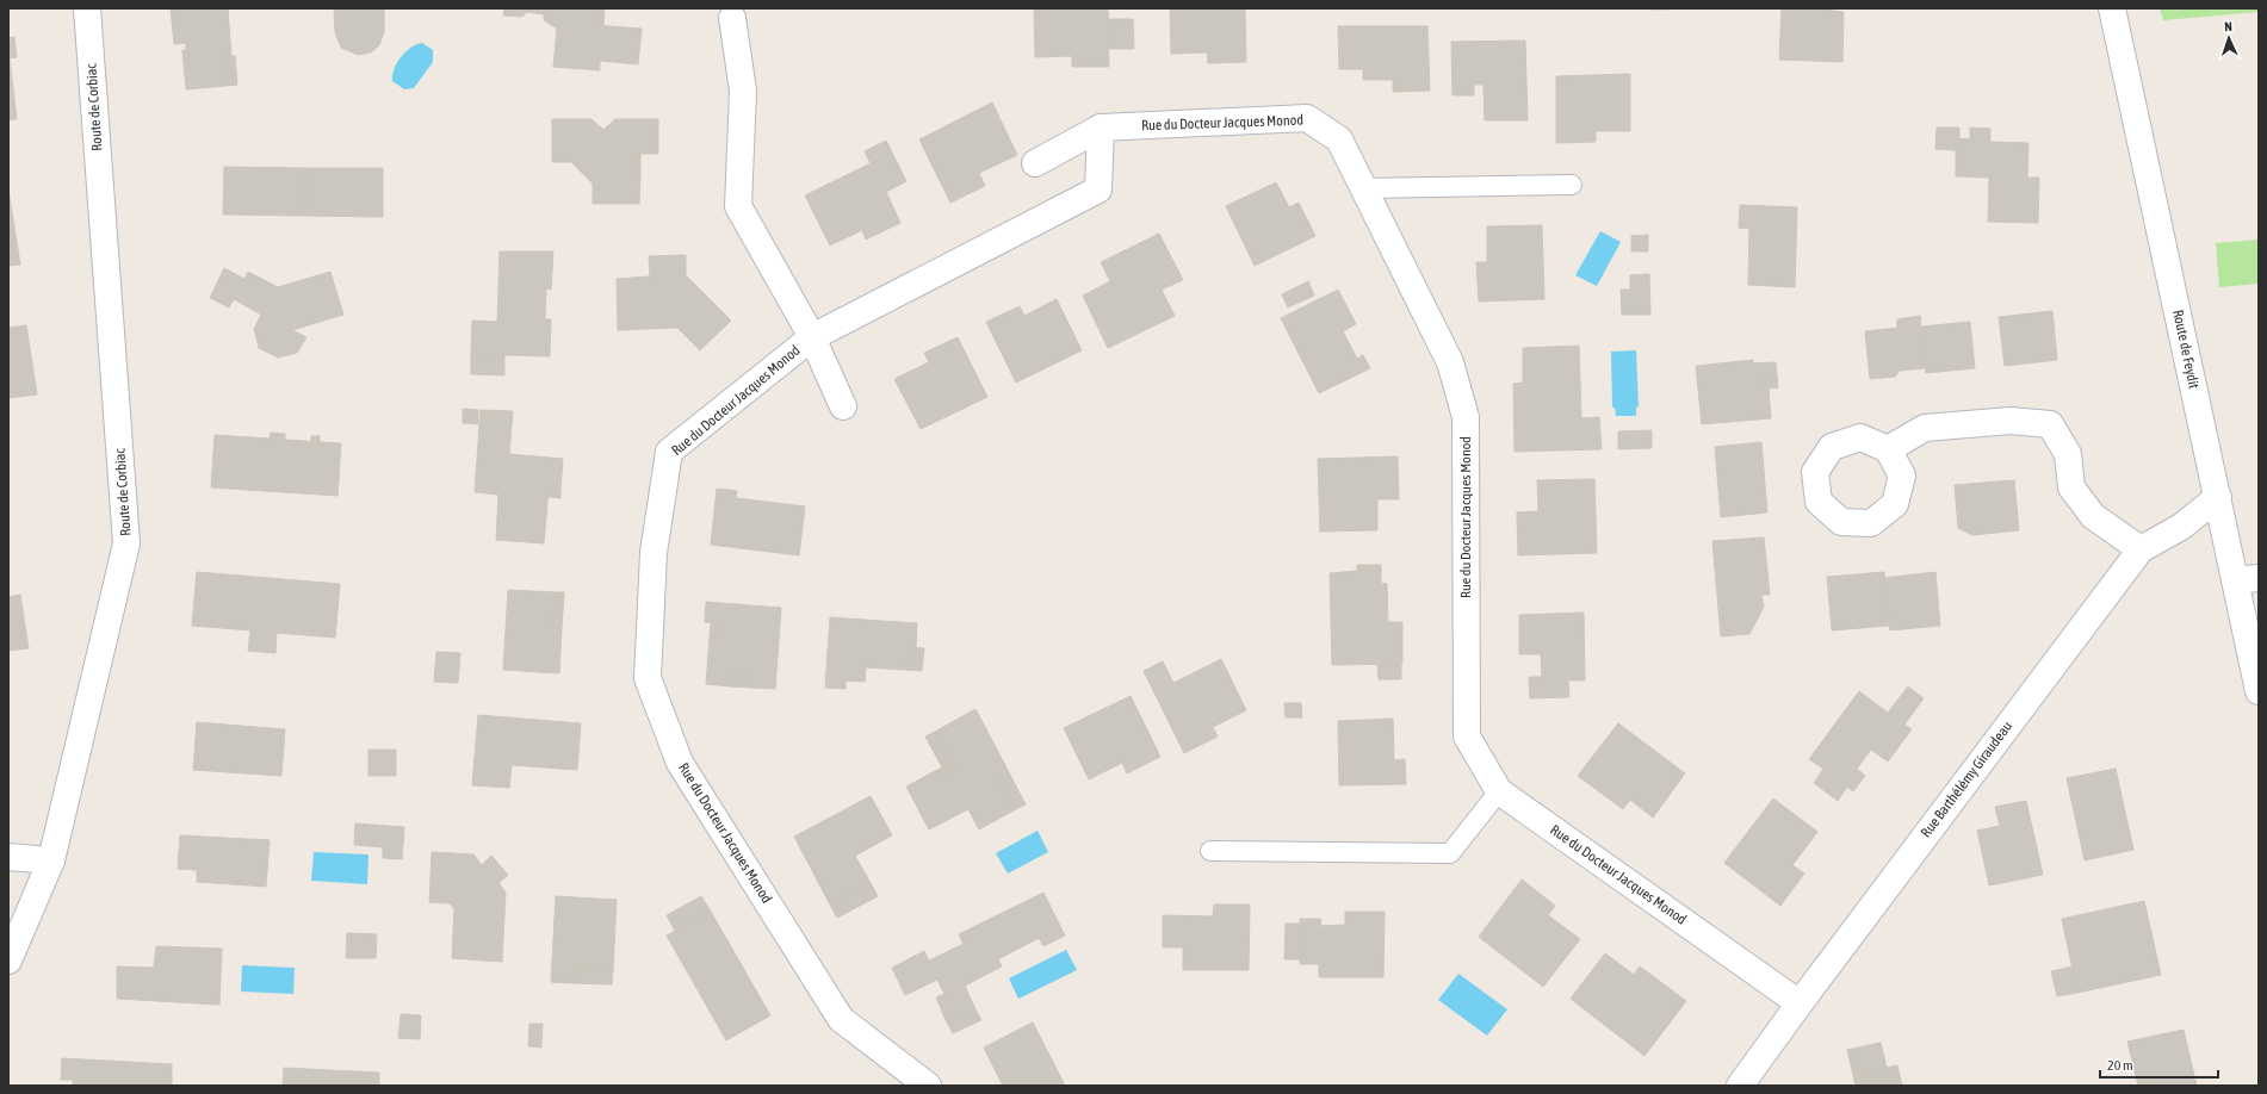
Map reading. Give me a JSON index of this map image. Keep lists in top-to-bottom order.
{
  "streets": {
    "street": [
      "Route de Corbiac",
      "Rue du Docteur Jacques Monod",
      "Route de Feydit",
      "Rue Barthélémy Giraudeau"
    ]
  },
  "crossings": [
    ["Rue du Docteur Jacques Monod", "Rue Barthélémy Giraudeau"],
    ["Route de Feydit", "Rue Barthélémy Giraudeau"]
  ],
  "scale_bar": "20 m",
  "north": "top"
}
